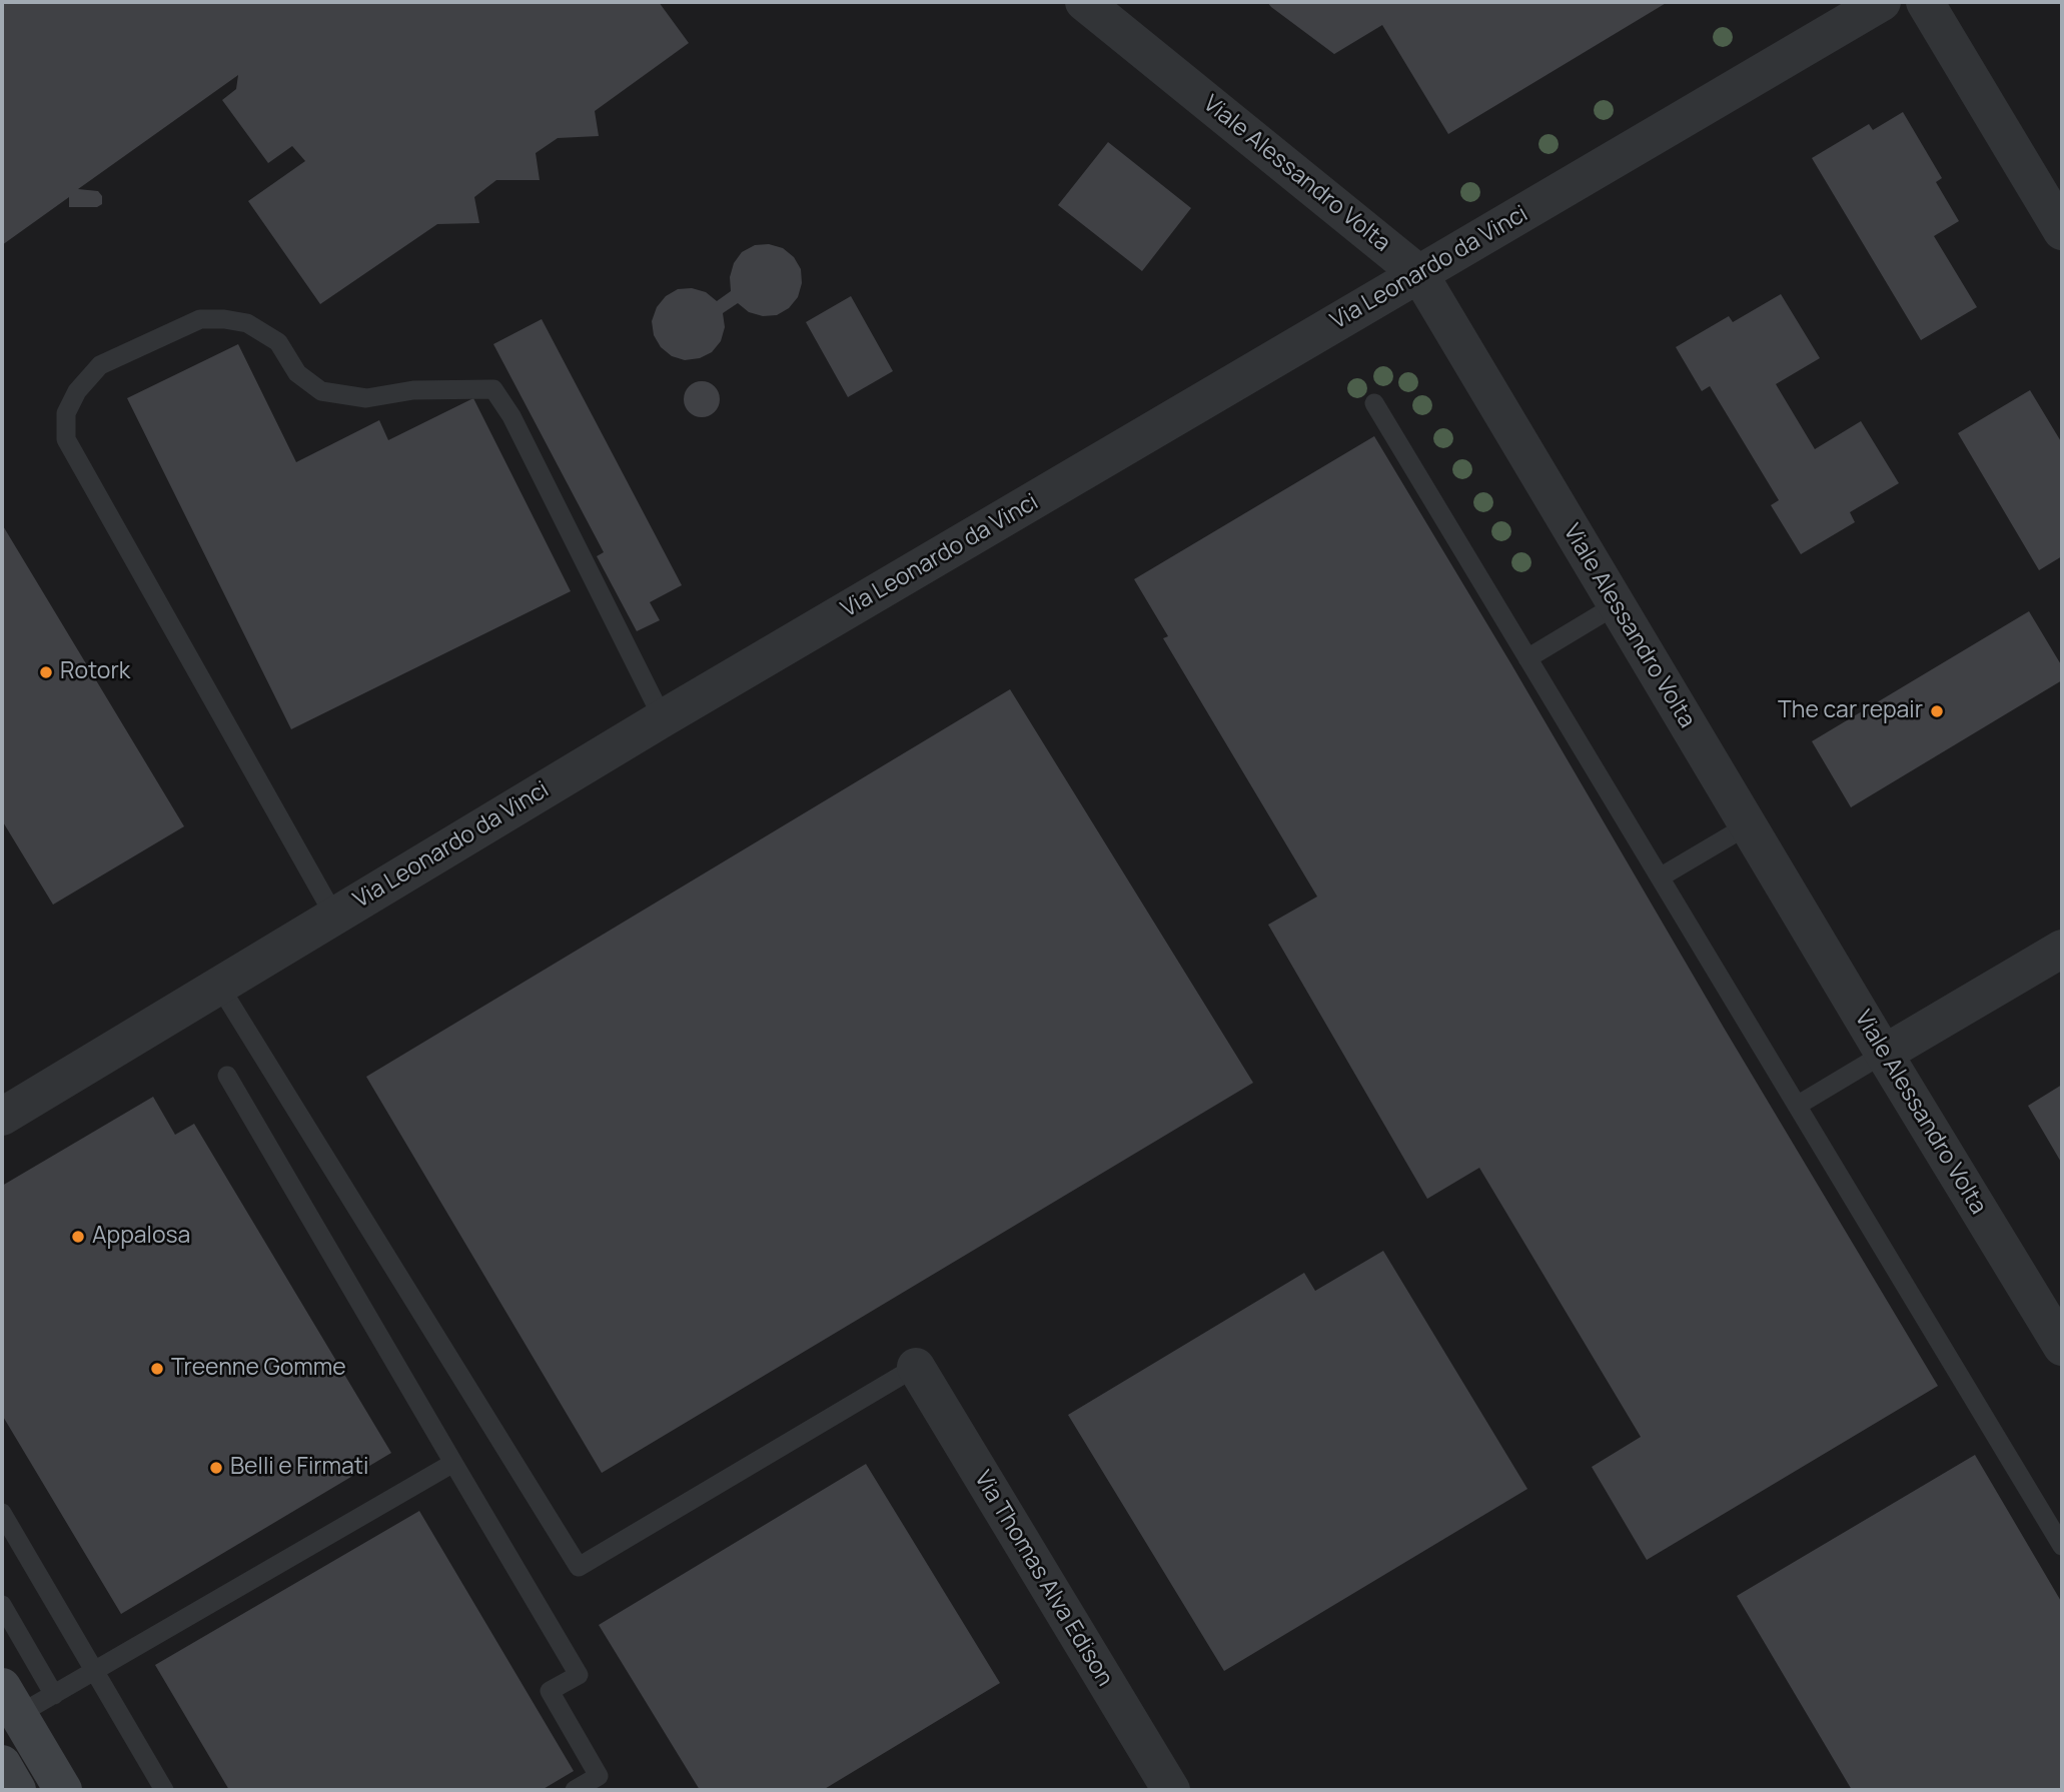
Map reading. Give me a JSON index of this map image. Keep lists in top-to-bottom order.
{
  "streets": {
    "street": ["Viale Alessandro Volta", "Via Leonardo da Vinci", "Via Thomas Alva Edison"]
  },
  "crossings": [
    ["Viale Alessandro Volta", "Via Leonardo da Vinci"]
  ],
  "places": [
    "Rotork",
    "The car repair",
    "Appalosa",
    "Treenne Gomme",
    "Belli e Firmati"
  ]
}
